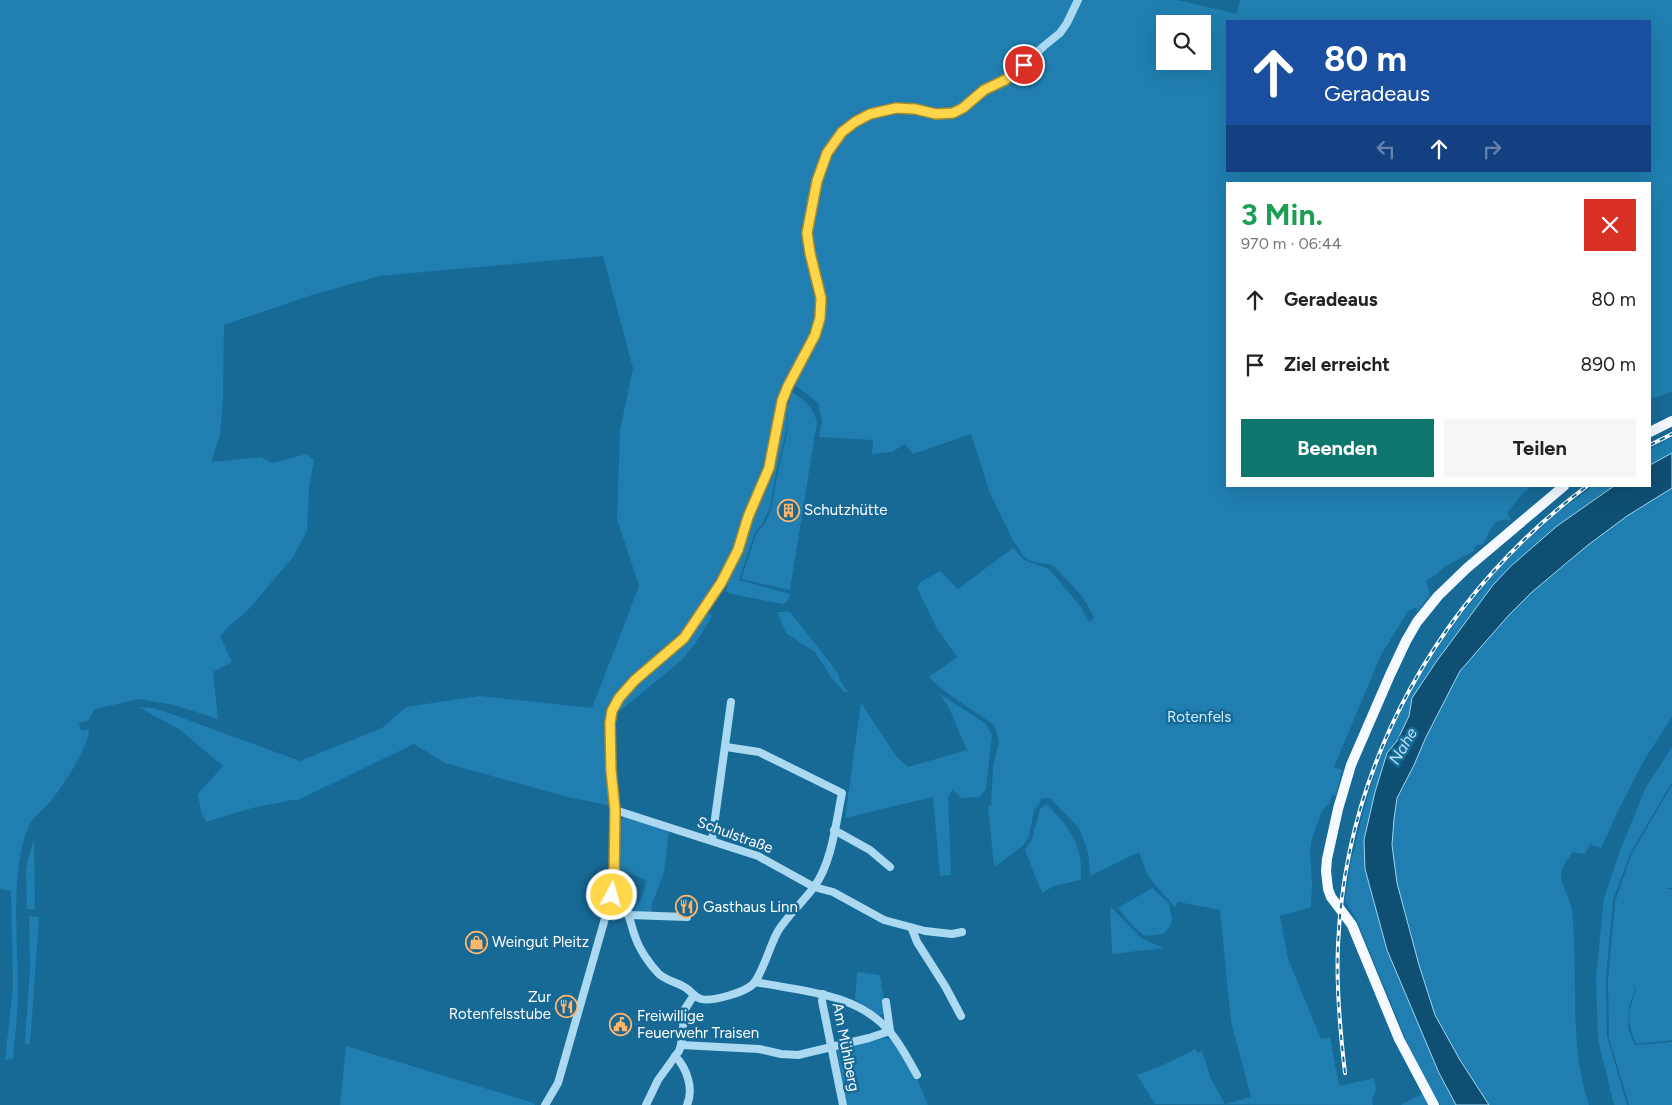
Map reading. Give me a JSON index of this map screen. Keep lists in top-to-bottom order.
{
  "streets": {
    "street": ["Schulstraße", "Am Mühlberg"]
  },
  "water": ["Nahe"],
  "parks": ["Rotenfels"],
  "places": {
    "building": ["Schutzhütte"],
    "restaurant": ["Gasthaus Linn", "Zur Rotenfelsstube"],
    "shop": ["Weingut Pleitz"],
    "public building": ["Freiwillige Feuerwehr Traisen"]
  },
  "page": {
    "turn": ["80 m", "Geradeaus"],
    "heading": ["3 Min.", "970 m · 06:44"],
    "list": [
      {
        "name": "Geradeaus",
        "value": "80 m"
      },
      {
        "name": "Ziel erreicht",
        "value": "890 m"
      }
    ],
    "buttons": ["Beenden", "Teilen"]
  }
}
